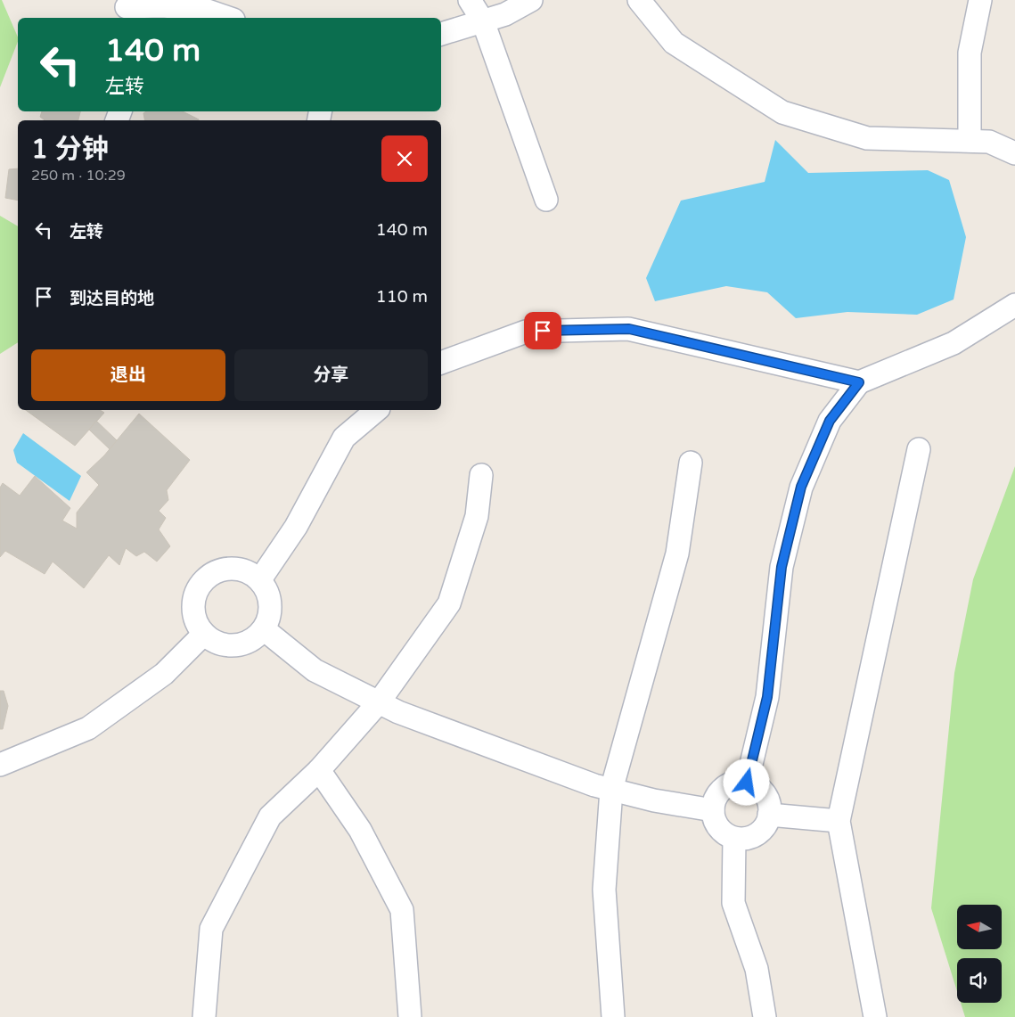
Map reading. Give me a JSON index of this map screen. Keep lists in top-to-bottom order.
{
  "north": "left",
  "page": {
    "turn": ["140 m", "左转"],
    "heading": ["1 分钟", "250 m · 10:29"],
    "list": [
      {
        "name": "左转",
        "value": "140 m"
      },
      {
        "name": "到达目的地",
        "value": "110 m"
      }
    ],
    "buttons": ["退出", "分享"]
  }
}
